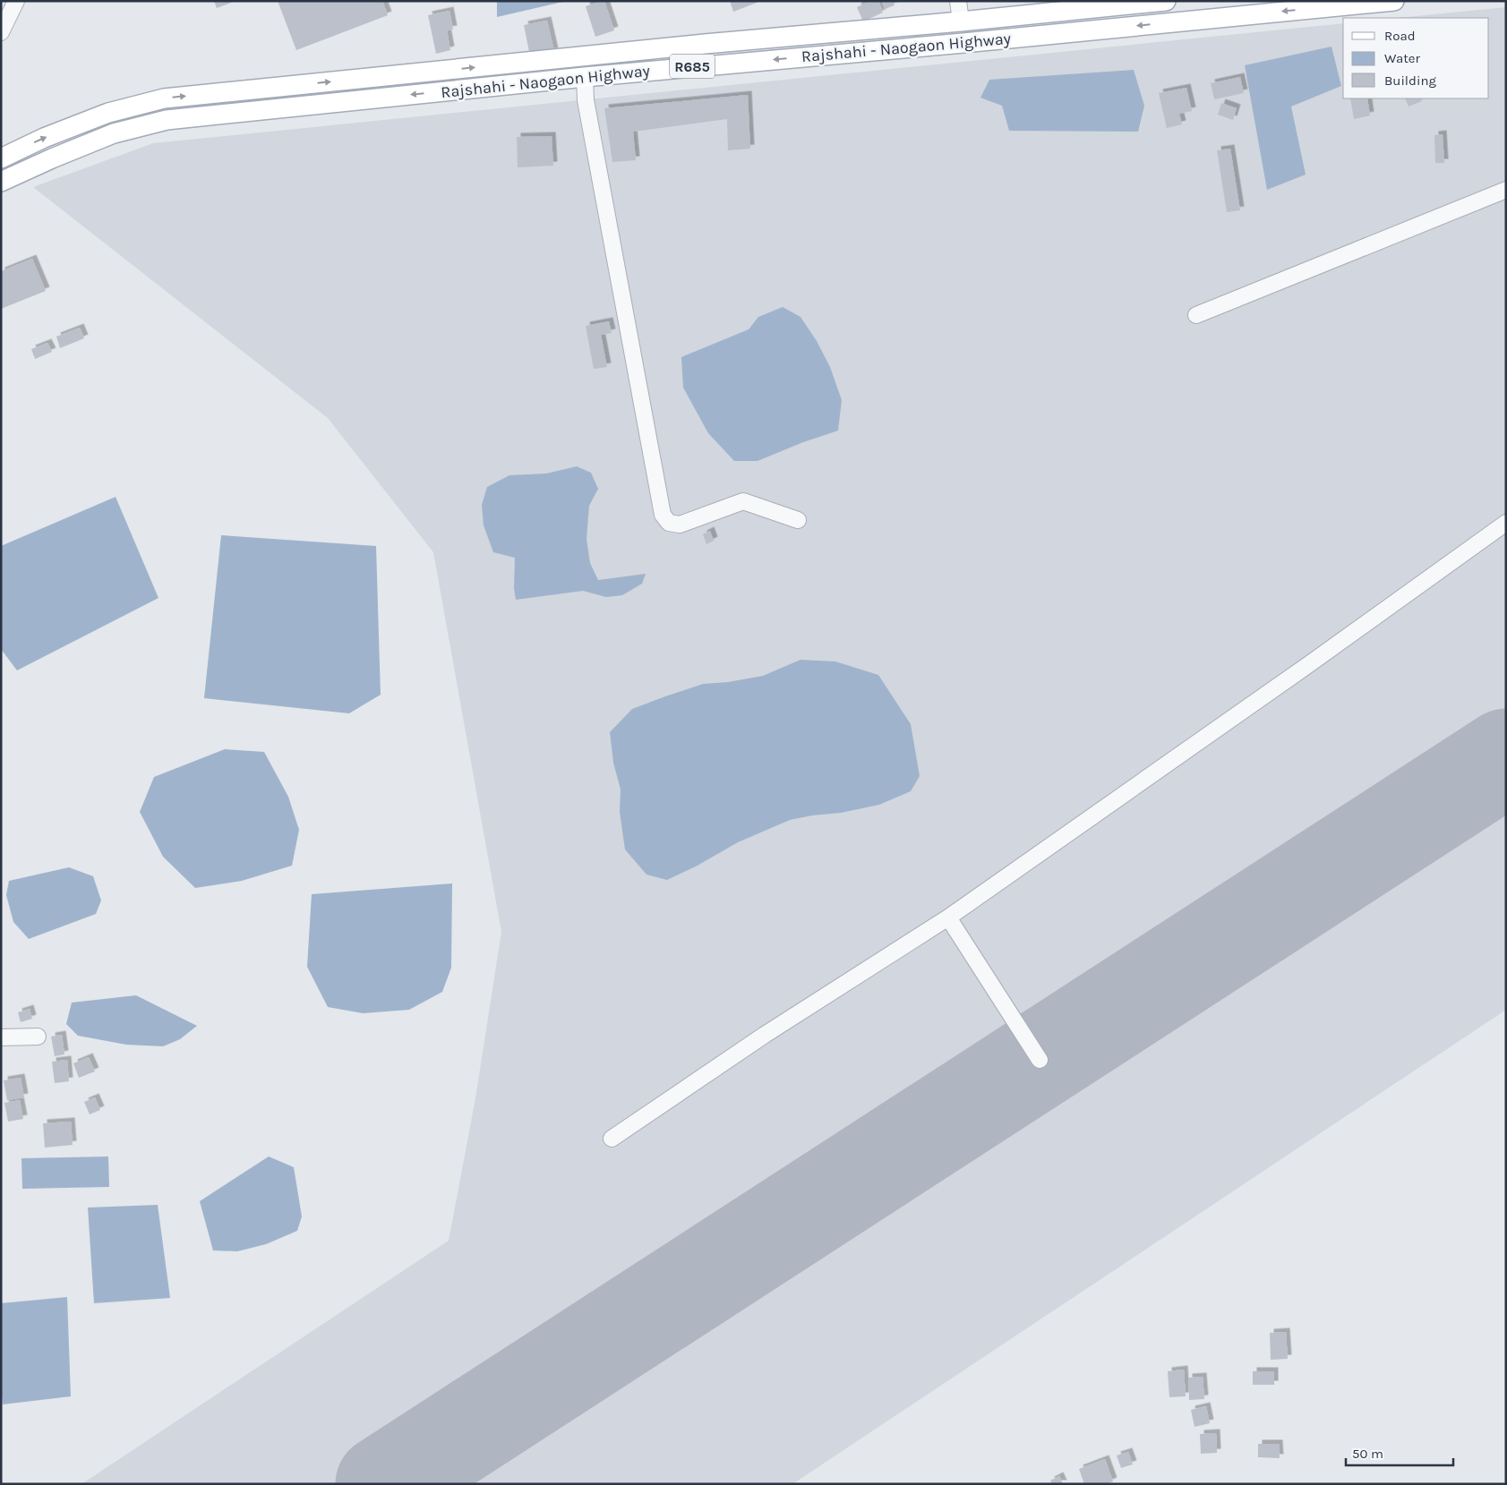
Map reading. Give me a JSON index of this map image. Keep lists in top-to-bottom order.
{
  "streets": {
    "main road": ["Rajshahi - Naogaon Highway", "R685"]
  },
  "legend": ["Road", "Water", "Building"],
  "scale_bar": "50 m"
}
